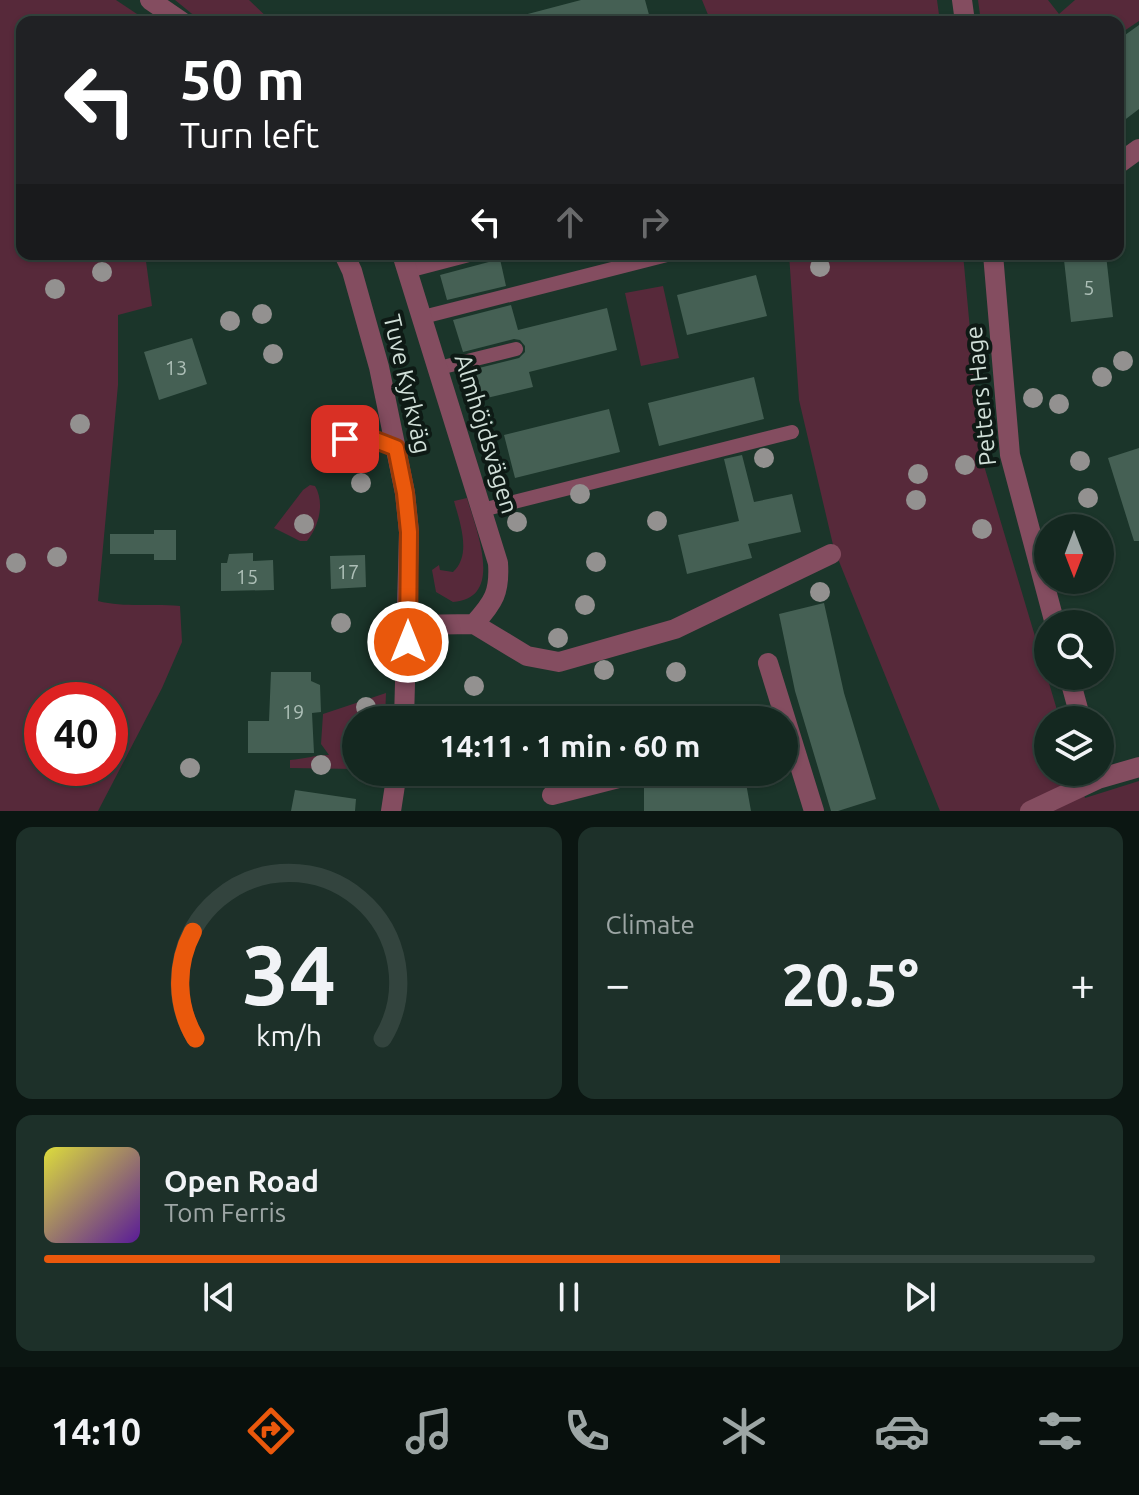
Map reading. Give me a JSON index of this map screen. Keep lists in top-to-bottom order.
{
  "streets": {
    "street": ["Tuve Kyrkväg", "Petters Hage", "Almhöjdsvägen"]
  },
  "house_numbers": [
    "5",
    "13",
    "17",
    "15",
    "19"
  ],
  "north": "bottom",
  "page": {
    "turn": ["50 m", "Turn left"],
    "limit": "40",
    "trip": "14:11 · 1 min · 60 m",
    "tile": "Climate",
    "heat": ["−", "20.5°", "+"],
    "song": ["Open Road", "Tom Ferris"],
    "tabs": "14:10",
    "gauge": ["34", "km/h"]
  }
}
